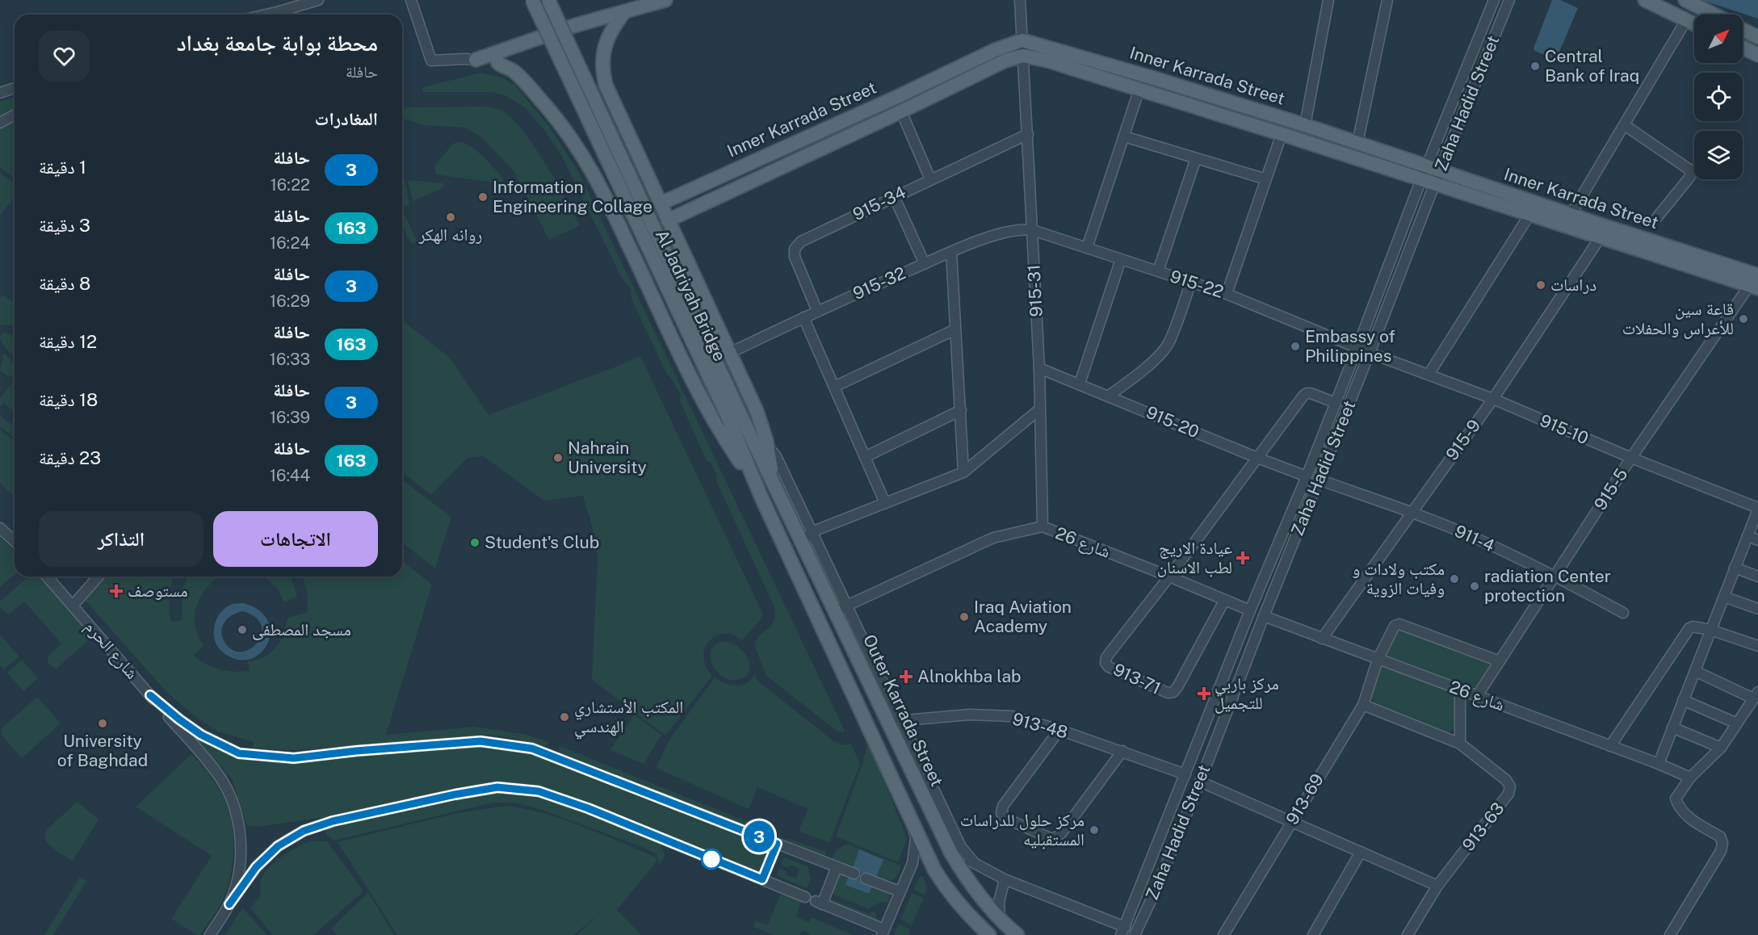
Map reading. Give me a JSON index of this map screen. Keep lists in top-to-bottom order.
{
  "streets": {
    "main road": ["Inner Karrada Street", "Al Jadriyah Bridge", "Outer Karrada Street"],
    "street": [
      "Zaha Hadid Street",
      "915-34",
      "915-32",
      "915-22",
      "915-31",
      "915-20",
      "915-10",
      "915-9",
      "915-5",
      "911-4",
      "شارع 26",
      "شارع الحرم",
      "913-71",
      "913-48",
      "913-69",
      "913-63"
    ]
  },
  "crossings": [
    ["Inner Karrada Street", "Zaha Hadid Street"],
    ["Inner Karrada Street", "915-31"],
    ["Inner Karrada Street", "915-9"],
    ["Inner Karrada Street", "915-5"],
    ["Zaha Hadid Street", "915-22"],
    ["Zaha Hadid Street", "915-20"],
    ["Zaha Hadid Street", "915-10"],
    ["Zaha Hadid Street", "911-4"],
    ["Zaha Hadid Street", "شارع 26"],
    ["Zaha Hadid Street", "913-48"],
    ["915-34", "915-32"],
    ["915-34", "915-31"],
    ["915-32", "915-22"],
    ["915-32", "915-31"],
    ["915-22", "915-31"],
    ["915-22", "915-10"],
    ["915-31", "915-20"],
    ["915-31", "شارع 26"],
    ["915-10", "915-9"],
    ["915-10", "915-5"],
    ["915-9", "911-4"],
    ["915-9", "شارع 26"],
    ["915-5", "911-4"],
    ["915-5", "شارع 26"],
    ["915-5", "913-69"],
    ["شارع 26", "913-71"],
    ["شارع 26", "Outer Karrada Street"],
    ["شارع 26", "913-69"],
    ["Outer Karrada Street", "913-48"],
    ["913-69", "913-63"]
  ],
  "places": {
    "other": [
      "Central Bank of Iraq",
      "Information Engineering Collage",
      "روانه الهكر",
      "دراسات",
      "قاعة سين للأعراس والحفلات",
      "Embassy of Philippines",
      "Nahrain University",
      "Student's Club",
      "مكتب ولادات و وفيات الزوية",
      "radiation Center protection",
      "Iraq Aviation Academy",
      "مسجد المصطفى",
      "المكتب الأستشاري الهندسي",
      "University of Baghdad",
      "مركز حلول للدراسات المستقبليه"
    ],
    "health": [
      "عيادة الاريج لطب الاسنان",
      "مستوصف",
      "Alnokhba lab",
      "مركز باربي للتجميل"
    ]
  },
  "lines": ["bus line 3"],
  "north": "top right",
  "page": {
    "on_map": "3",
    "heading": [
      ["محطة بوابة جامعة بغداد", "حافلة"],
      "المغادرات"
    ],
    "list": [
      {
        "mark": "3",
        "name": "حافلة",
        "note": "16:22",
        "value": "1 دقيقة"
      },
      {
        "mark": "163",
        "name": "حافلة",
        "note": "16:24",
        "value": "3 دقيقة"
      },
      {
        "mark": "3",
        "name": "حافلة",
        "note": "16:29",
        "value": "8 دقيقة"
      },
      {
        "mark": "163",
        "name": "حافلة",
        "note": "16:33",
        "value": "12 دقيقة"
      },
      {
        "mark": "3",
        "name": "حافلة",
        "note": "16:39",
        "value": "18 دقيقة"
      },
      {
        "mark": "163",
        "name": "حافلة",
        "note": "16:44",
        "value": "23 دقيقة"
      }
    ],
    "buttons": ["الاتجاهات", "التذاكر"]
  }
}
